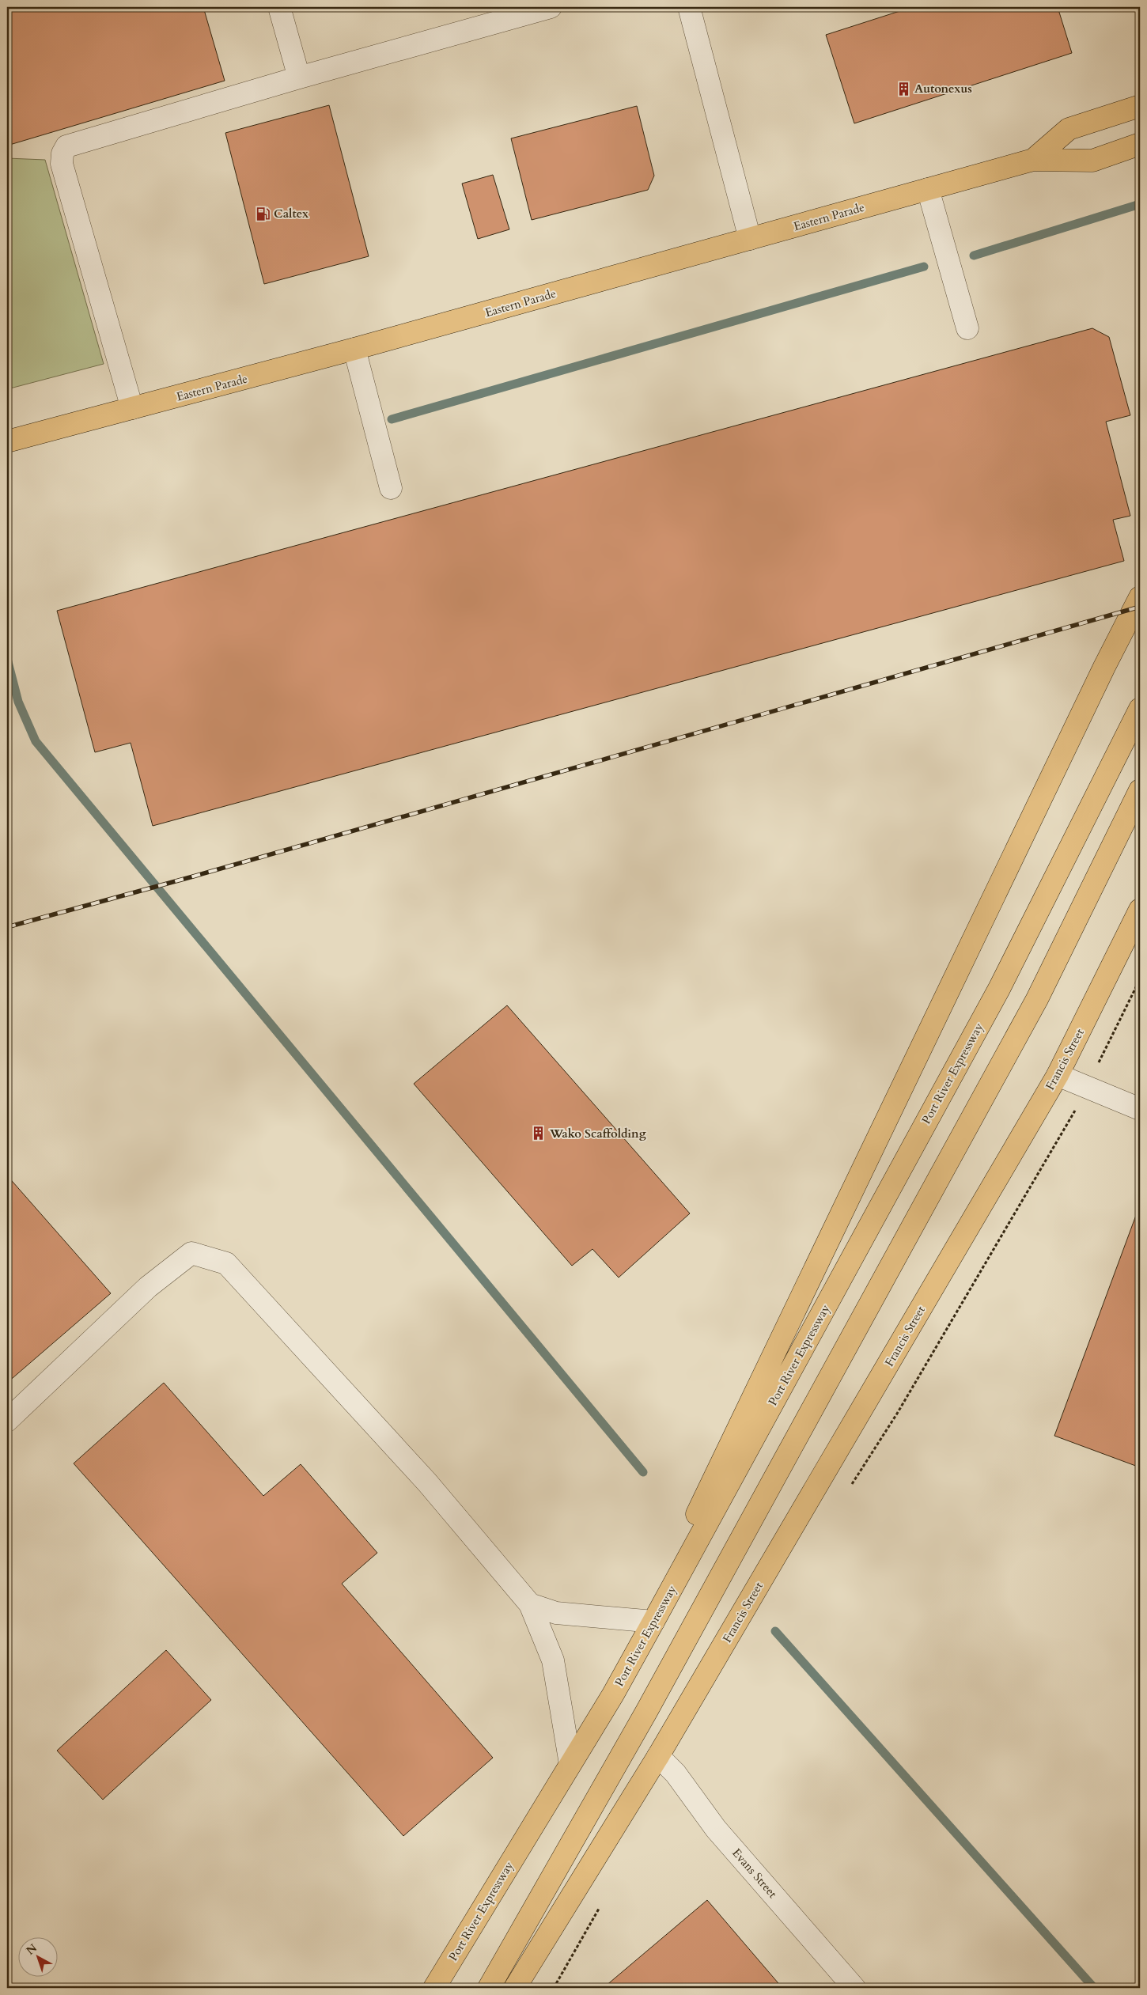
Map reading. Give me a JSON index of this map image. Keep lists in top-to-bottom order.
{
  "streets": {
    "main road": ["Eastern Parade", "Francis Street", "Port River Expressway"],
    "lane": ["Evans Street"]
  },
  "crossings": [
    ["Francis Street", "Evans Street"]
  ],
  "places": {
    "building": ["Autonexus", "Wako Scaffolding"],
    "fuel station": ["Caltex"]
  },
  "north": "top left"
}
